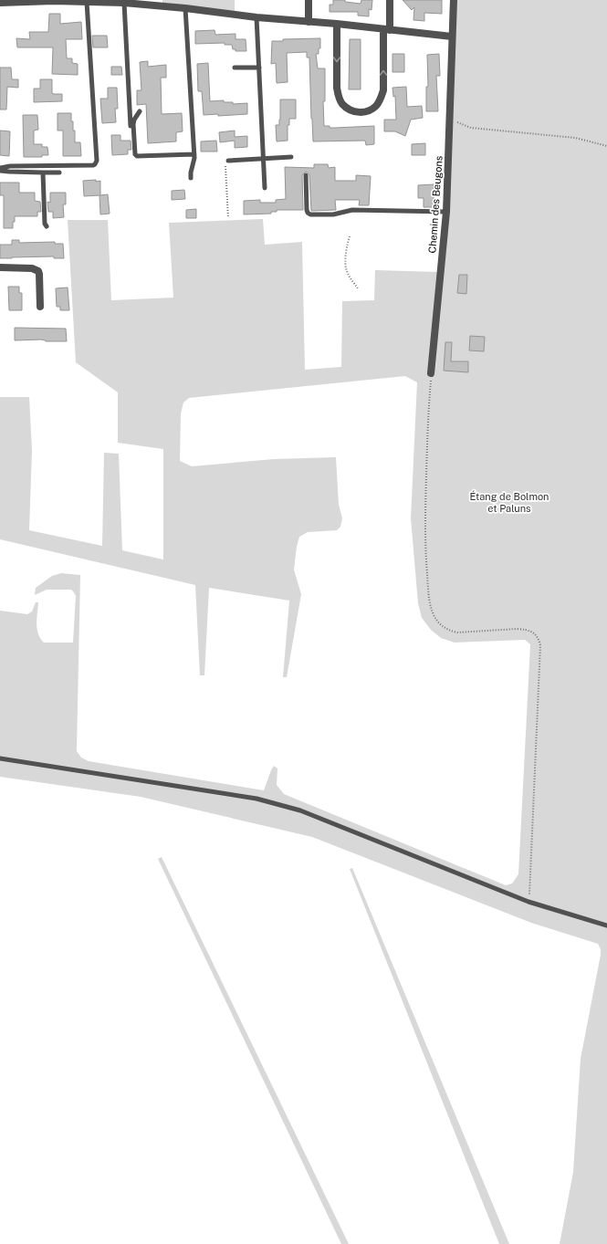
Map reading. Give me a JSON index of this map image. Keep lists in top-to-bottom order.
{
  "streets": {
    "street": ["Chemin des Beugons"]
  },
  "parks": ["Étang de Bolmon et Paluns"]
}
